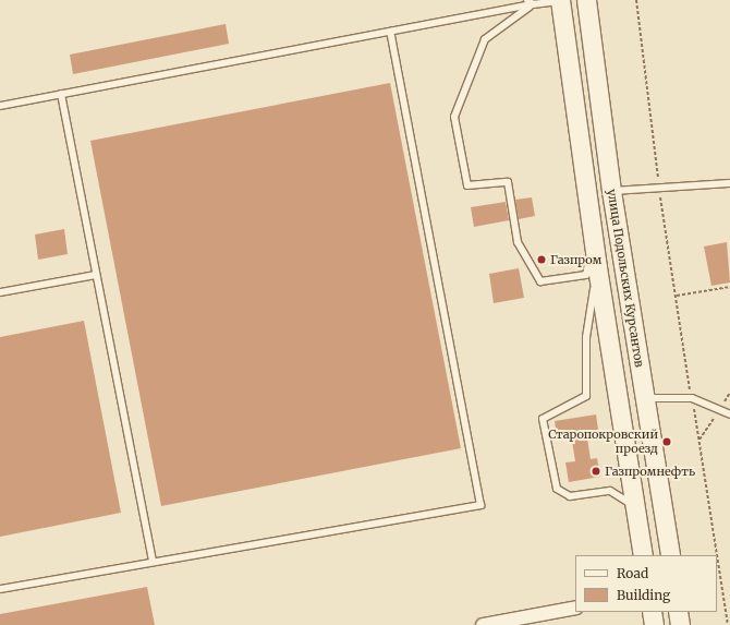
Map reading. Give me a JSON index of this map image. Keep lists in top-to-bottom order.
{
  "streets": {
    "main road": ["улица Подольских Курсантов"]
  },
  "places": ["Газпром", "Старопокровский проезд", "Газпромнефть"],
  "legend": ["Road", "Building"]
}
